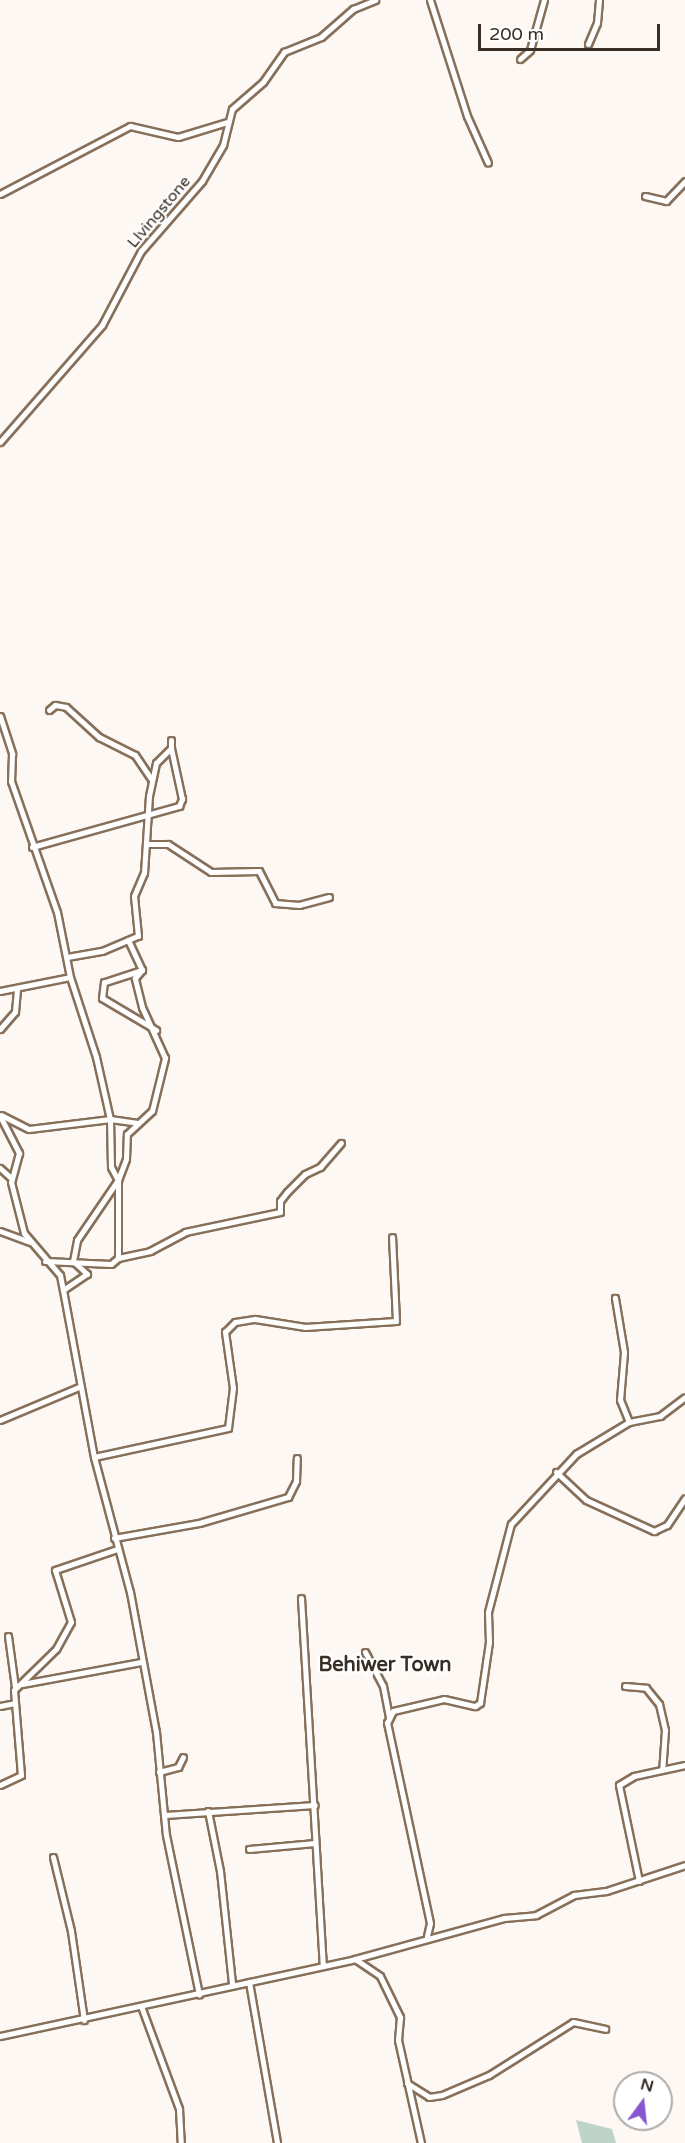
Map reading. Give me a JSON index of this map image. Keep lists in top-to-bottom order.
{
  "streets": {
    "street": ["LIvingstone"]
  },
  "districts": ["Behiwer Town"],
  "scale_bar": "200 m",
  "north": "top"
}
